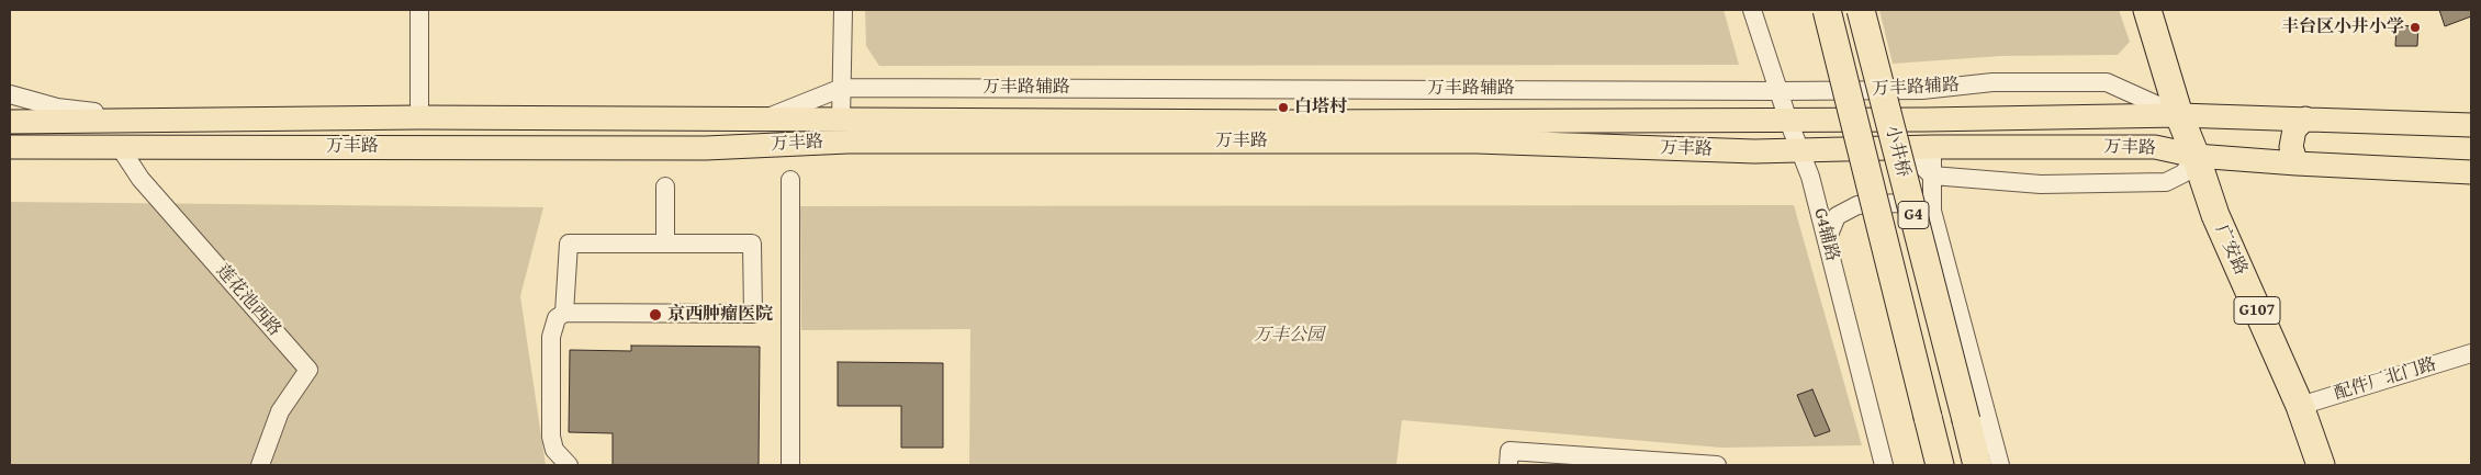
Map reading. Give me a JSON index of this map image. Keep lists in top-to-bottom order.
{
  "streets": {
    "highway": [
      "小井桥",
      "G4",
      "广安路",
      "G107"
    ],
    "main road": ["万丰路"],
    "street": [
      "万丰路辅路",
      "G4辅路",
      "莲花池西路",
      "配件厂北门路"
    ]
  },
  "crossings": [
    ["万丰路辅路", "万丰路"],
    ["万丰路辅路", "G4辅路"],
    ["万丰路辅路", "G107"],
    ["万丰路", "G4辅路"],
    ["万丰路", "广安路"],
    ["万丰路", "莲花池西路"],
    ["万丰路", "G107"],
    ["广安路", "G107"],
    ["广安路", "配件厂北门路"]
  ],
  "parks": ["万丰公园"],
  "places": ["丰台区小井小学", "白塔村", "京西肿瘤医院"]
}
